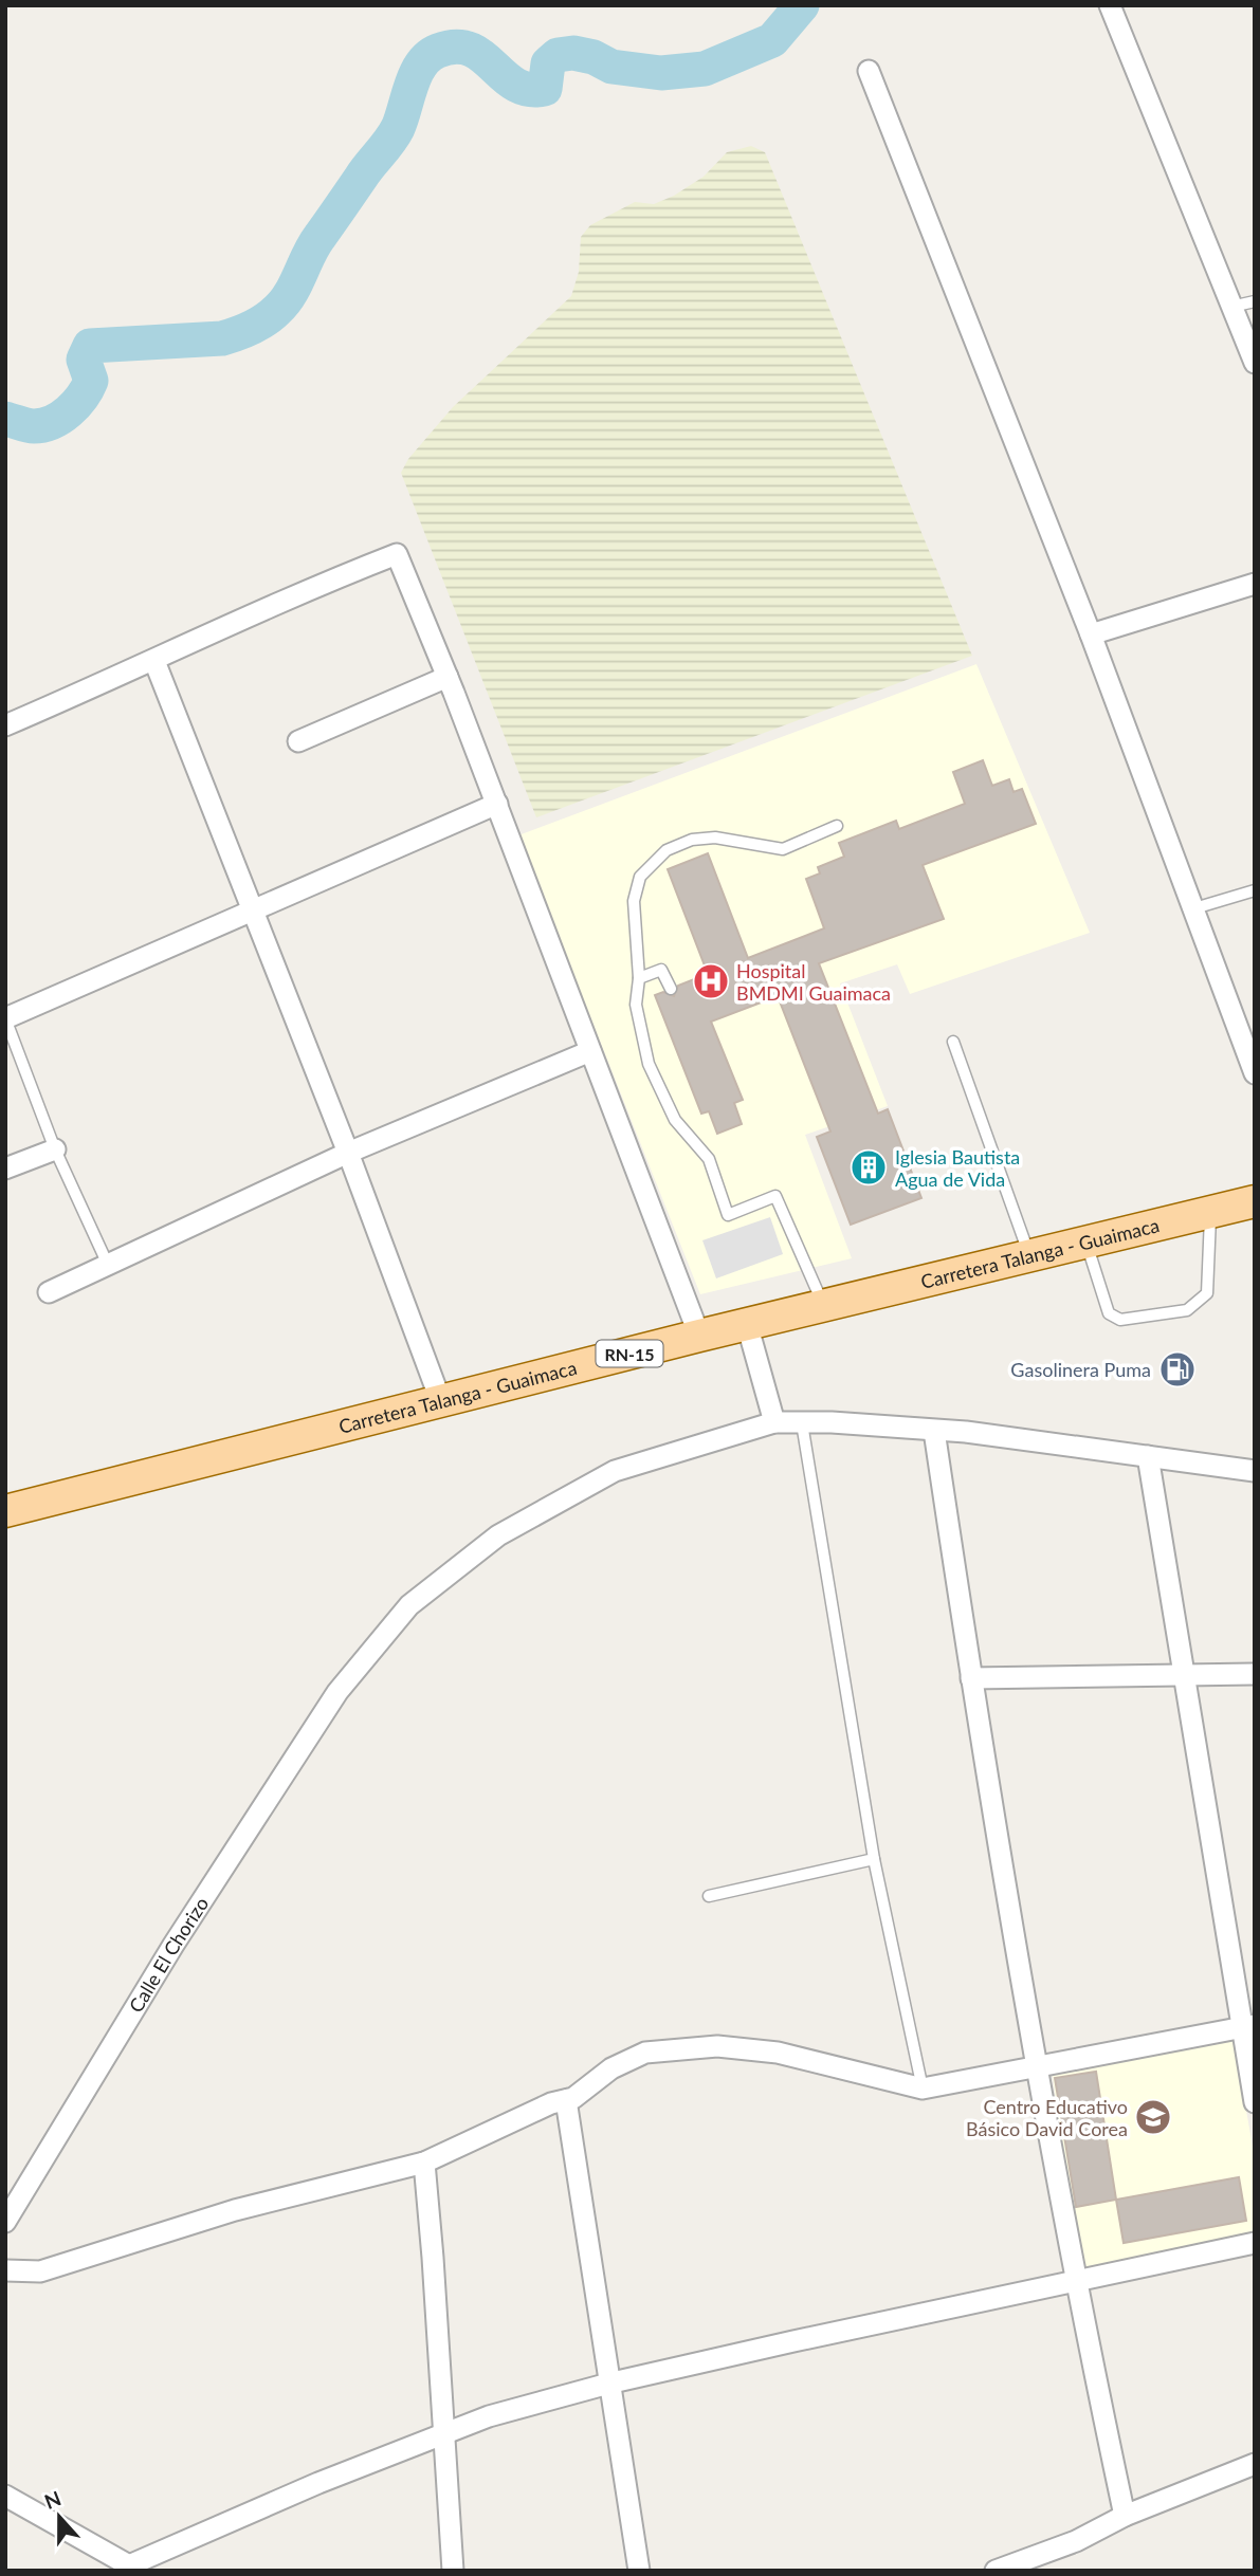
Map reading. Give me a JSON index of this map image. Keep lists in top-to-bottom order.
{
  "streets": {
    "main road": ["Carretera Talanga - Guaimaca", "RN-15"],
    "street": ["Calle El Chorizo"]
  },
  "places": {
    "hospital": ["Hospital BMDMI Guaimaca"],
    "building": ["Iglesia Bautista Agua de Vida"],
    "fuel station": ["Gasolinera Puma"],
    "school or university": ["Centro Educativo Básico David Corea"]
  },
  "north": "top"
}
